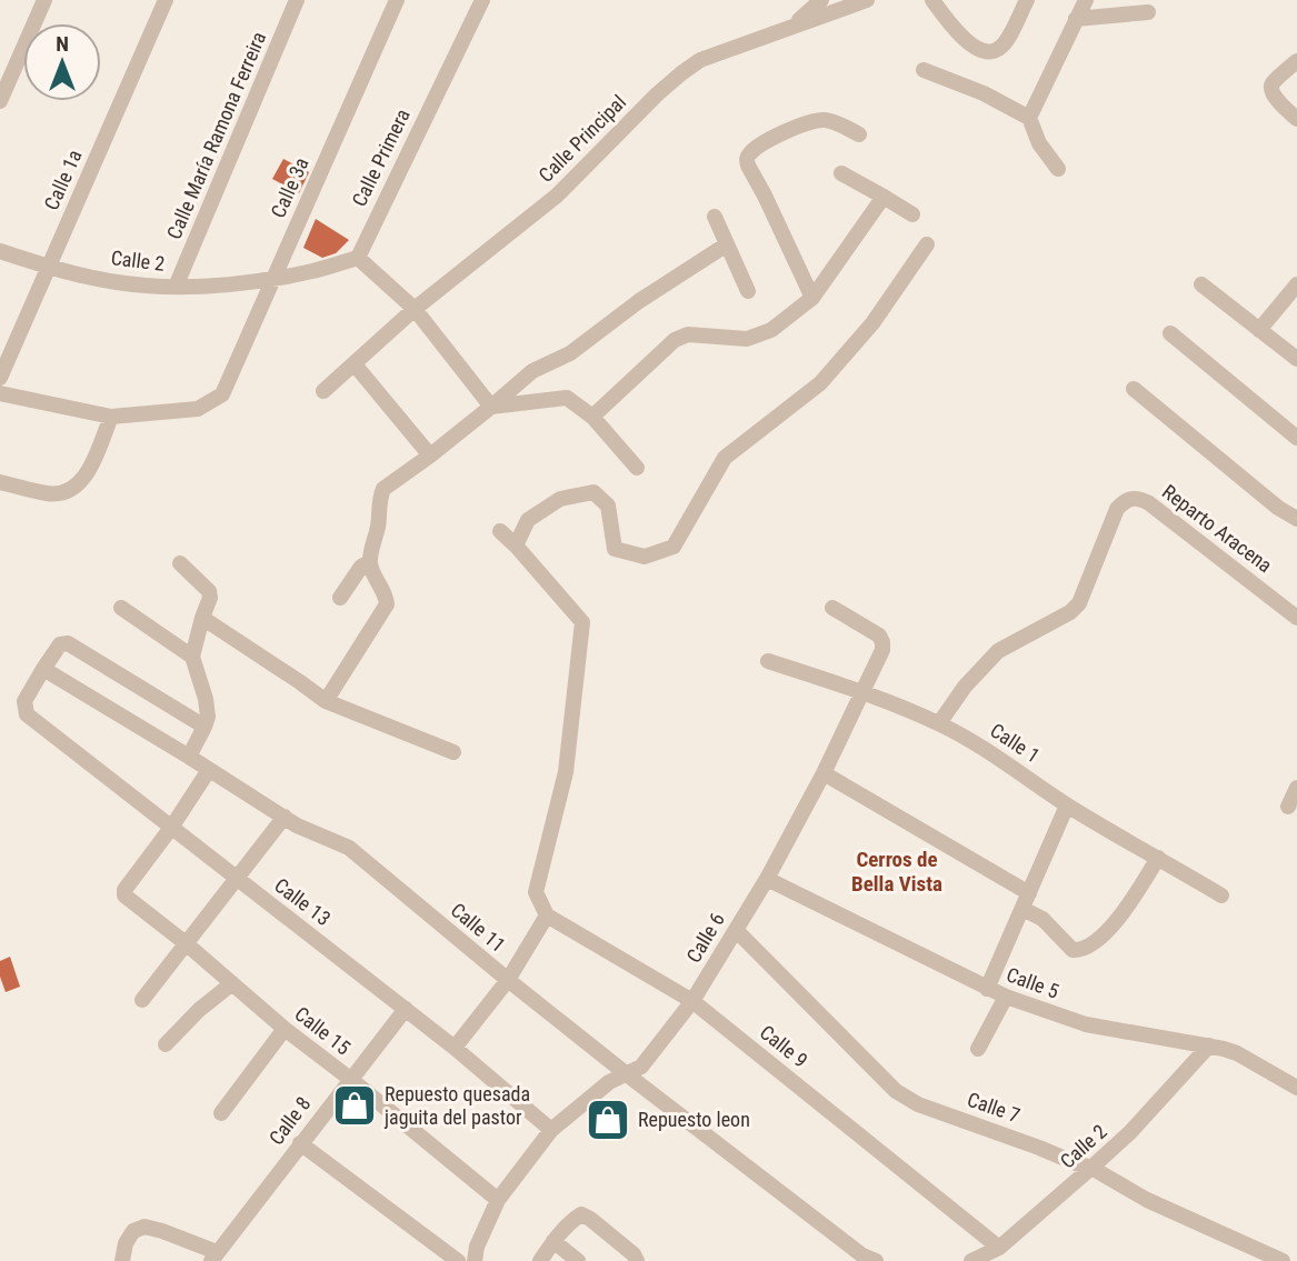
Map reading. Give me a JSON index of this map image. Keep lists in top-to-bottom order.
{
  "streets": {
    "street": [
      "Calle María Ramona Ferreira",
      "Calle Principal",
      "Calle Primera",
      "Calle 1a",
      "Calle 3a",
      "Calle 2",
      "Reparto Aracena",
      "Calle 1",
      "Calle 13",
      "Calle 11",
      "Calle 6",
      "Calle 5",
      "Calle 15",
      "Calle 9",
      "Calle 7",
      "Calle 8"
    ]
  },
  "crossings": [
    ["Calle María Ramona Ferreira", "Calle 2"],
    ["Calle 1a", "Calle 2"],
    ["Calle 3a", "Calle 2"],
    ["Calle 2", "Calle 5"],
    ["Calle 2", "Calle 9"],
    ["Calle 2", "Calle 7"],
    ["Reparto Aracena", "Calle 1"],
    ["Calle 1", "Calle 6"],
    ["Calle 13", "Calle 11"],
    ["Calle 13", "Calle 6"],
    ["Calle 13", "Calle 15"],
    ["Calle 13", "Calle 8"],
    ["Calle 11", "Calle 6"],
    ["Calle 6", "Calle 5"],
    ["Calle 6", "Calle 15"],
    ["Calle 6", "Calle 9"],
    ["Calle 6", "Calle 7"],
    ["Calle 15", "Calle 8"]
  ],
  "districts": ["Cerros de Bella Vista"],
  "places": {
    "shop": ["Repuesto quesada jaguita del pastor", "Repuesto leon"]
  },
  "north": "top"
}
